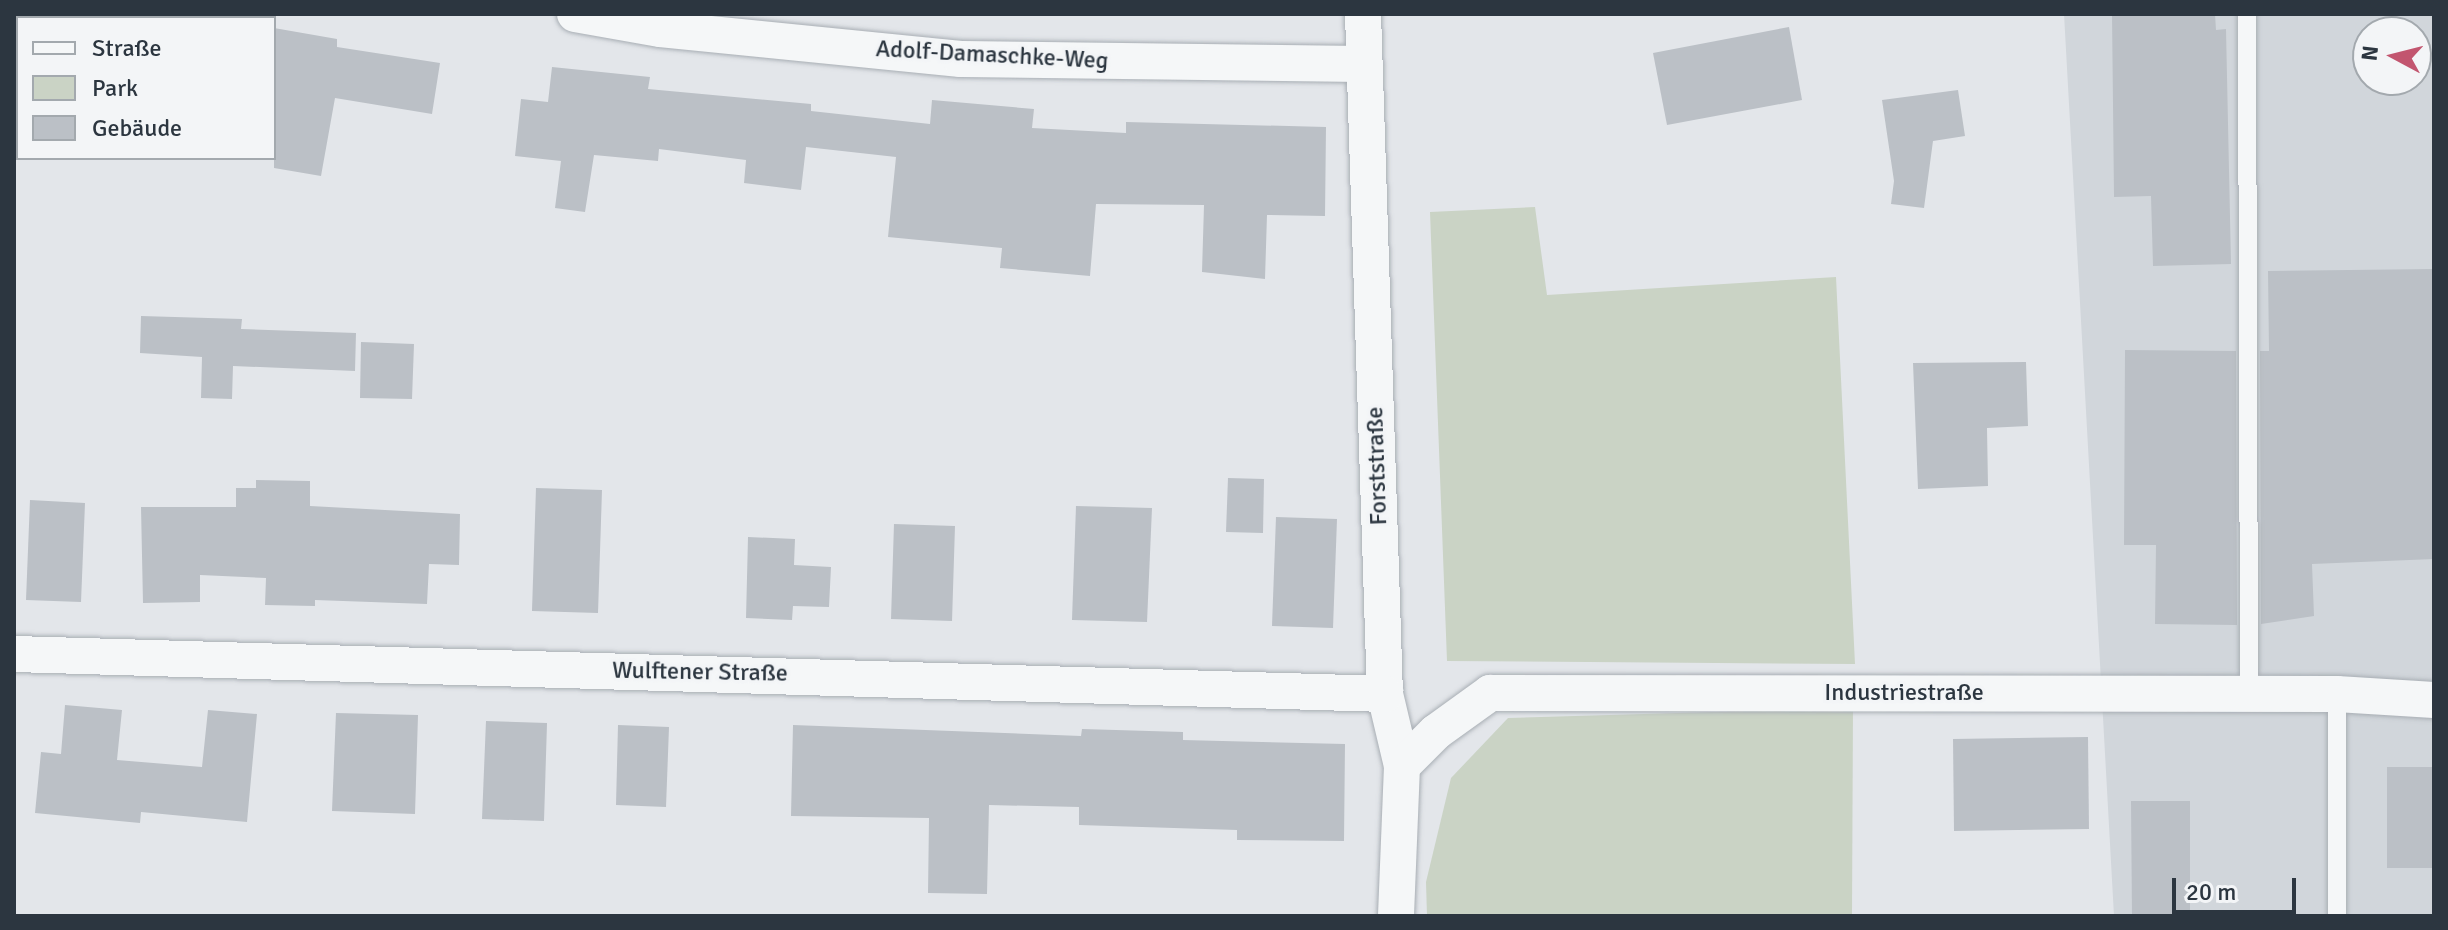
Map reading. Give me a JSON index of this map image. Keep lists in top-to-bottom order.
{
  "streets": {
    "street": [
      "Adolf-Damaschke-Weg",
      "Forststraße",
      "Wulftener Straße",
      "Industriestraße"
    ]
  },
  "crossings": [
    ["Adolf-Damaschke-Weg", "Forststraße"],
    ["Forststraße", "Wulftener Straße"],
    ["Forststraße", "Industriestraße"]
  ],
  "legend": ["Straße", "Park", "Gebäude"],
  "scale_bar": "20 m",
  "north": "left"
}
